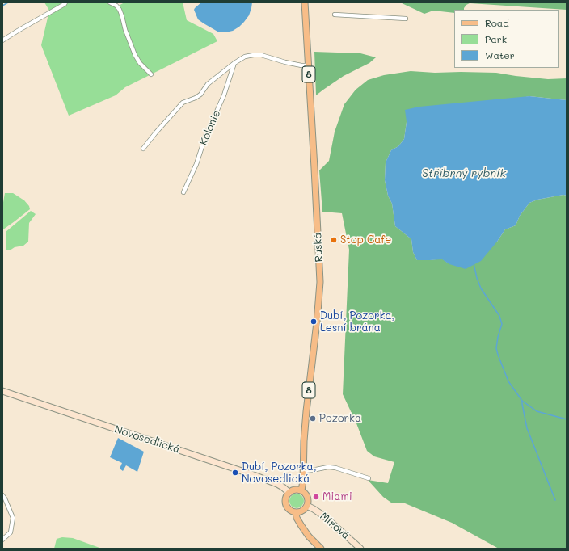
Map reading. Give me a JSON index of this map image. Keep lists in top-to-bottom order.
{
  "streets": {
    "main road": ["8", "Ruská"],
    "street": ["Kolonie", "Novosedlická", "Mírová"]
  },
  "crossings": [
    ["Ruská", "Novosedlická"],
    ["Ruská", "Mírová"],
    ["Novosedlická", "Mírová"]
  ],
  "water": ["Stříbrný rybník"],
  "places": [
    "Stop Cafe",
    "Dubí, Pozorka, Lesní brána",
    "Pozorka",
    "Dubí, Pozorka, Novosedlická",
    "Miami"
  ],
  "legend": ["Road", "Park", "Water"]
}
